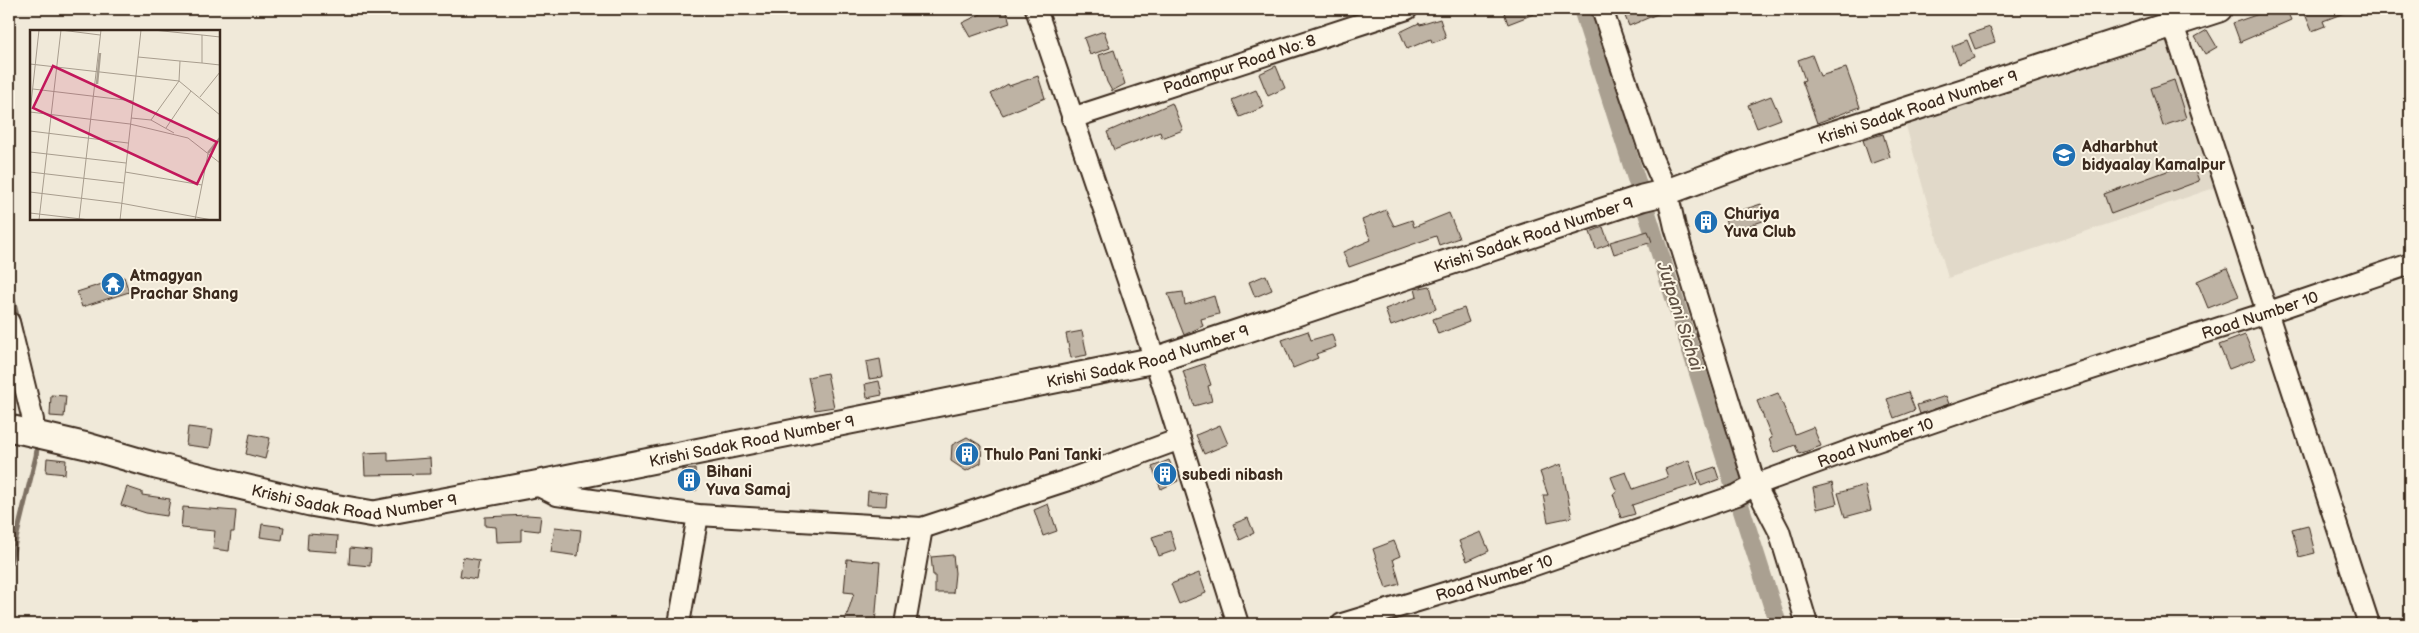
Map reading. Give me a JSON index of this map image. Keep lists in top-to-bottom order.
{
  "streets": {
    "street": ["Padampur Road No: 8", "Krishi Sadak Road Number 9", "Road Number 10"]
  },
  "water": ["Jutpani Sichai"],
  "places": {
    "school or university": ["Adharbhut bidyaalay Kamalpur"],
    "building": [
      "Churiya Yuva Club",
      "Thulo Pani Tanki",
      "subedi nibash",
      "Bihani Yuva Samaj"
    ],
    "temple": ["Atmagyan Prachar Shang"]
  }
}
